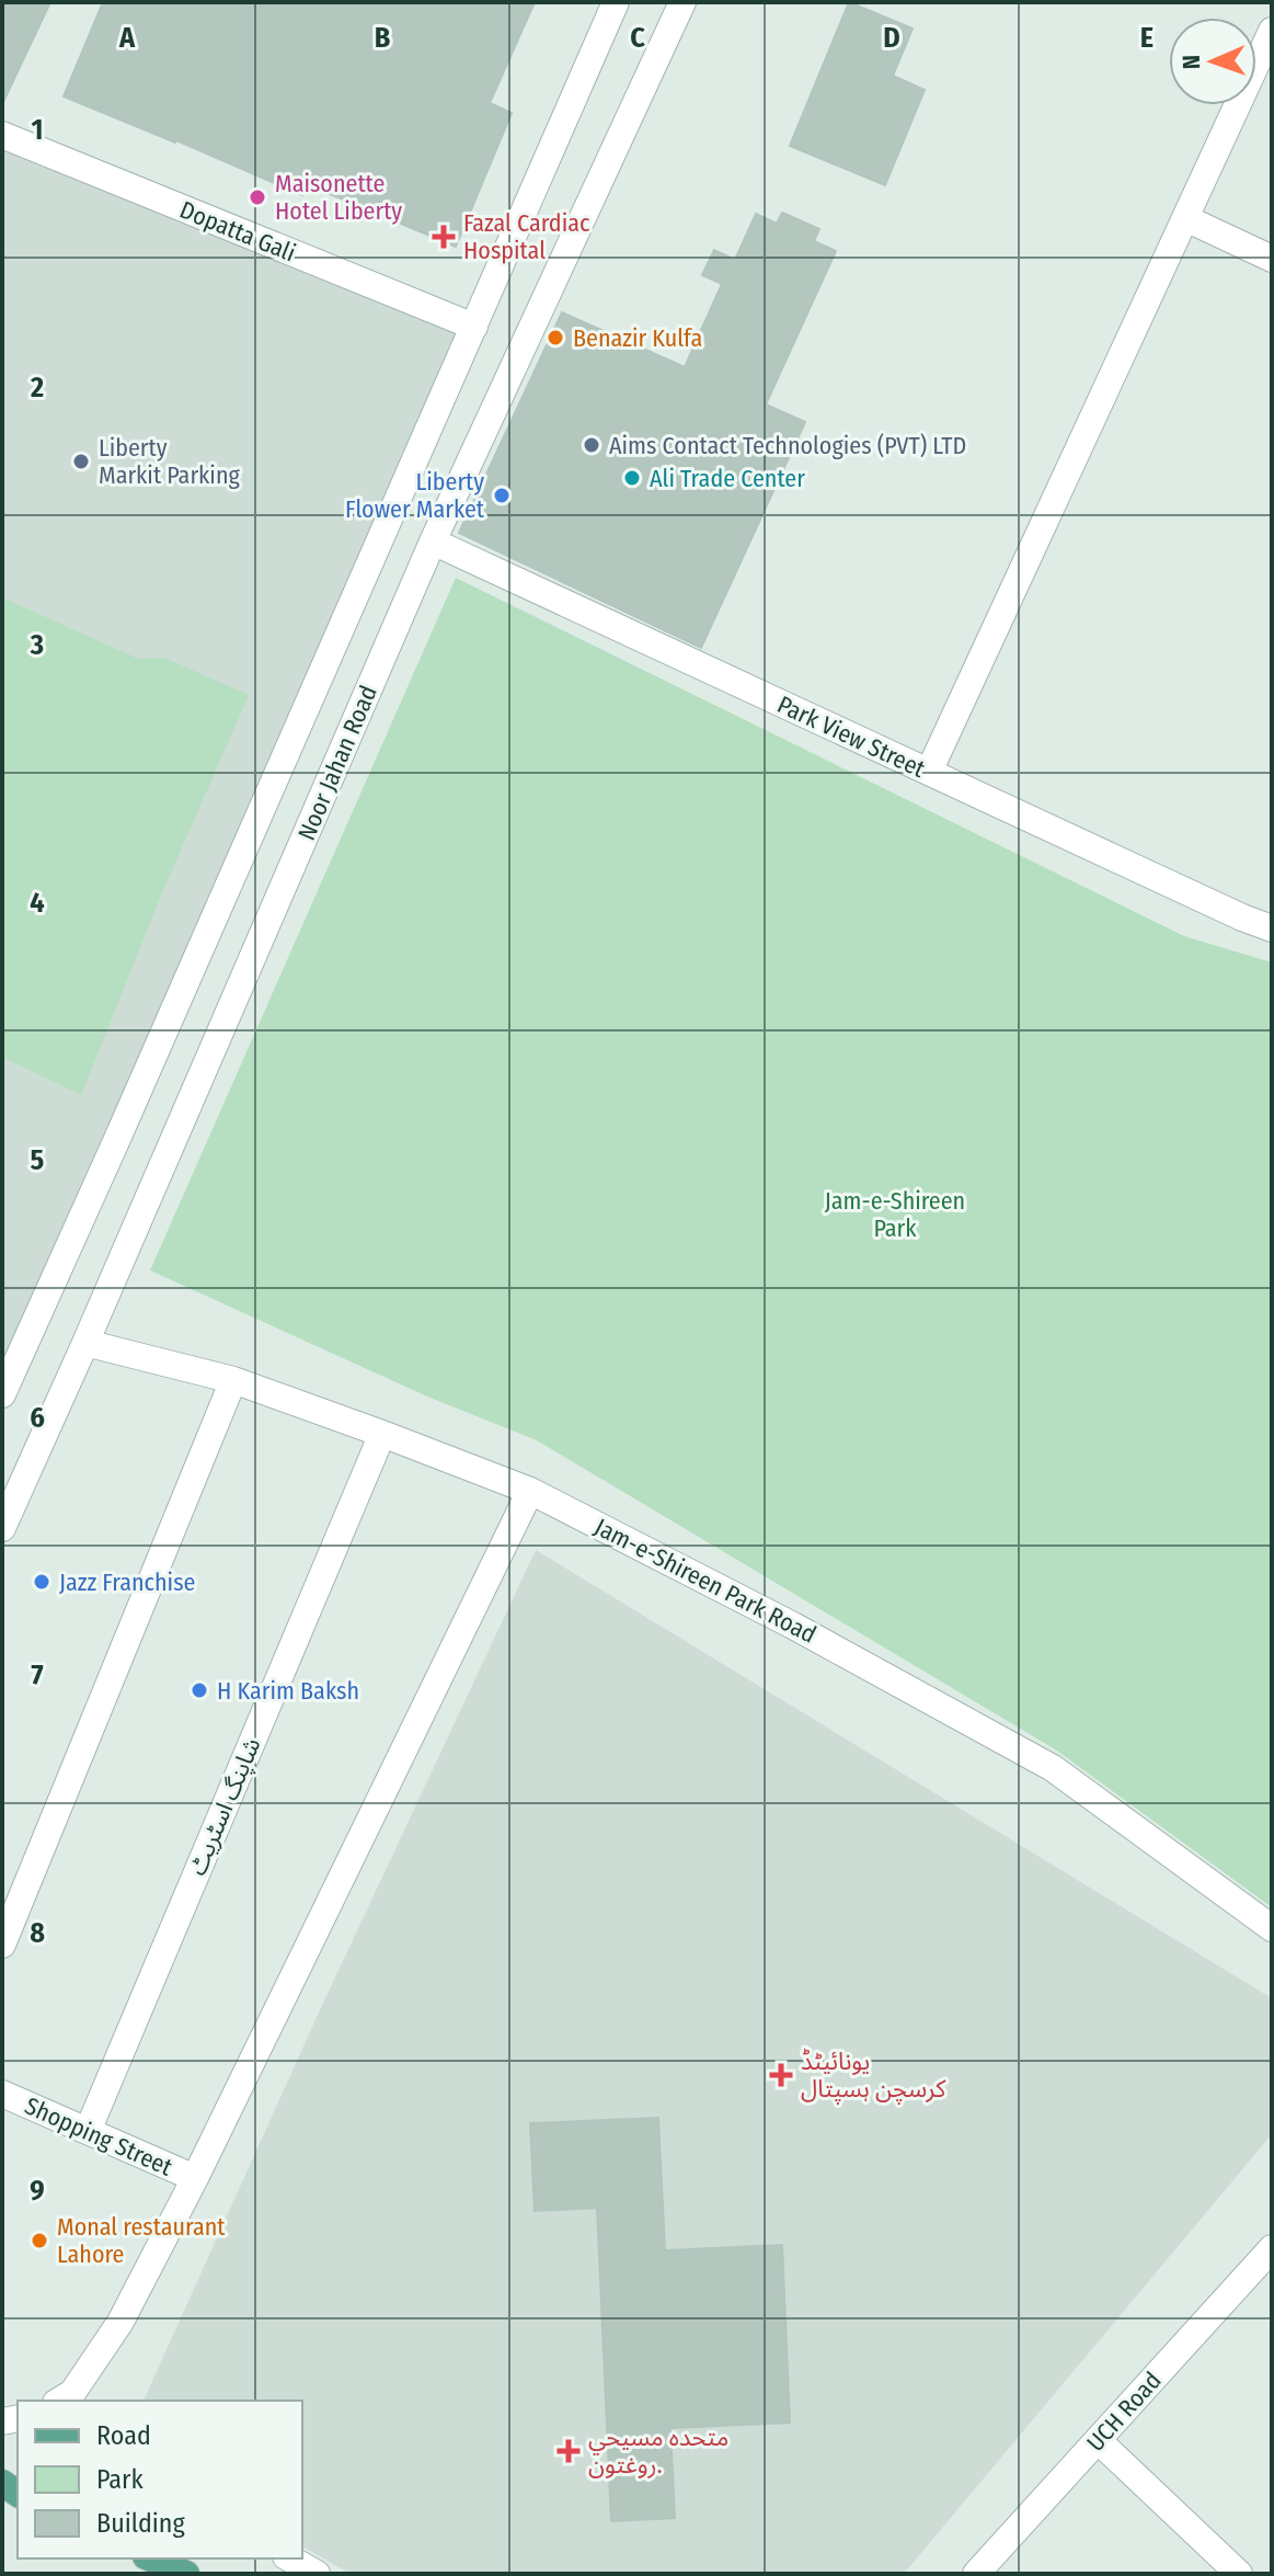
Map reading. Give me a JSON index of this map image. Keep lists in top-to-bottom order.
{
  "streets": {
    "street": [
      "Dopatta Gali",
      "Park View Street",
      "Noor Jahan Road",
      "Jam-e-Shireen Park Road",
      "شاپنگ اسٹریٹ",
      "Shopping Street",
      "UCH Road"
    ]
  },
  "crossings": [
    ["Dopatta Gali", "Noor Jahan Road"],
    ["Park View Street", "Noor Jahan Road"],
    ["Noor Jahan Road", "Jam-e-Shireen Park Road"],
    ["Jam-e-Shireen Park Road", "شاپنگ اسٹریٹ"],
    ["شاپنگ اسٹریٹ", "Shopping Street"]
  ],
  "parks": ["Jam-e-Shireen Park"],
  "places": {
    "other": [
      "Maisonette Hotel Liberty",
      "Benazir Kulfa",
      "Aims Contact Technologies (PVT) LTD",
      "Liberty Markit Parking",
      "Ali Trade Center",
      "Liberty Flower Market",
      "Jazz Franchise",
      "H Karim Baksh",
      "Monal restaurant Lahore"
    ],
    "health": ["Fazal Cardiac Hospital", "یونائیٹڈ کرسچن ہسپتال", "متحده مسیحي روغتون."]
  },
  "legend": ["Road", "Park", "Building"],
  "north": "left",
  "grid": {
    "columns": [
      "A",
      "B",
      "C",
      "D",
      "E"
    ],
    "rows": [
      "1",
      "2",
      "3",
      "4",
      "5",
      "6",
      "7",
      "8",
      "9"
    ]
  }
}
